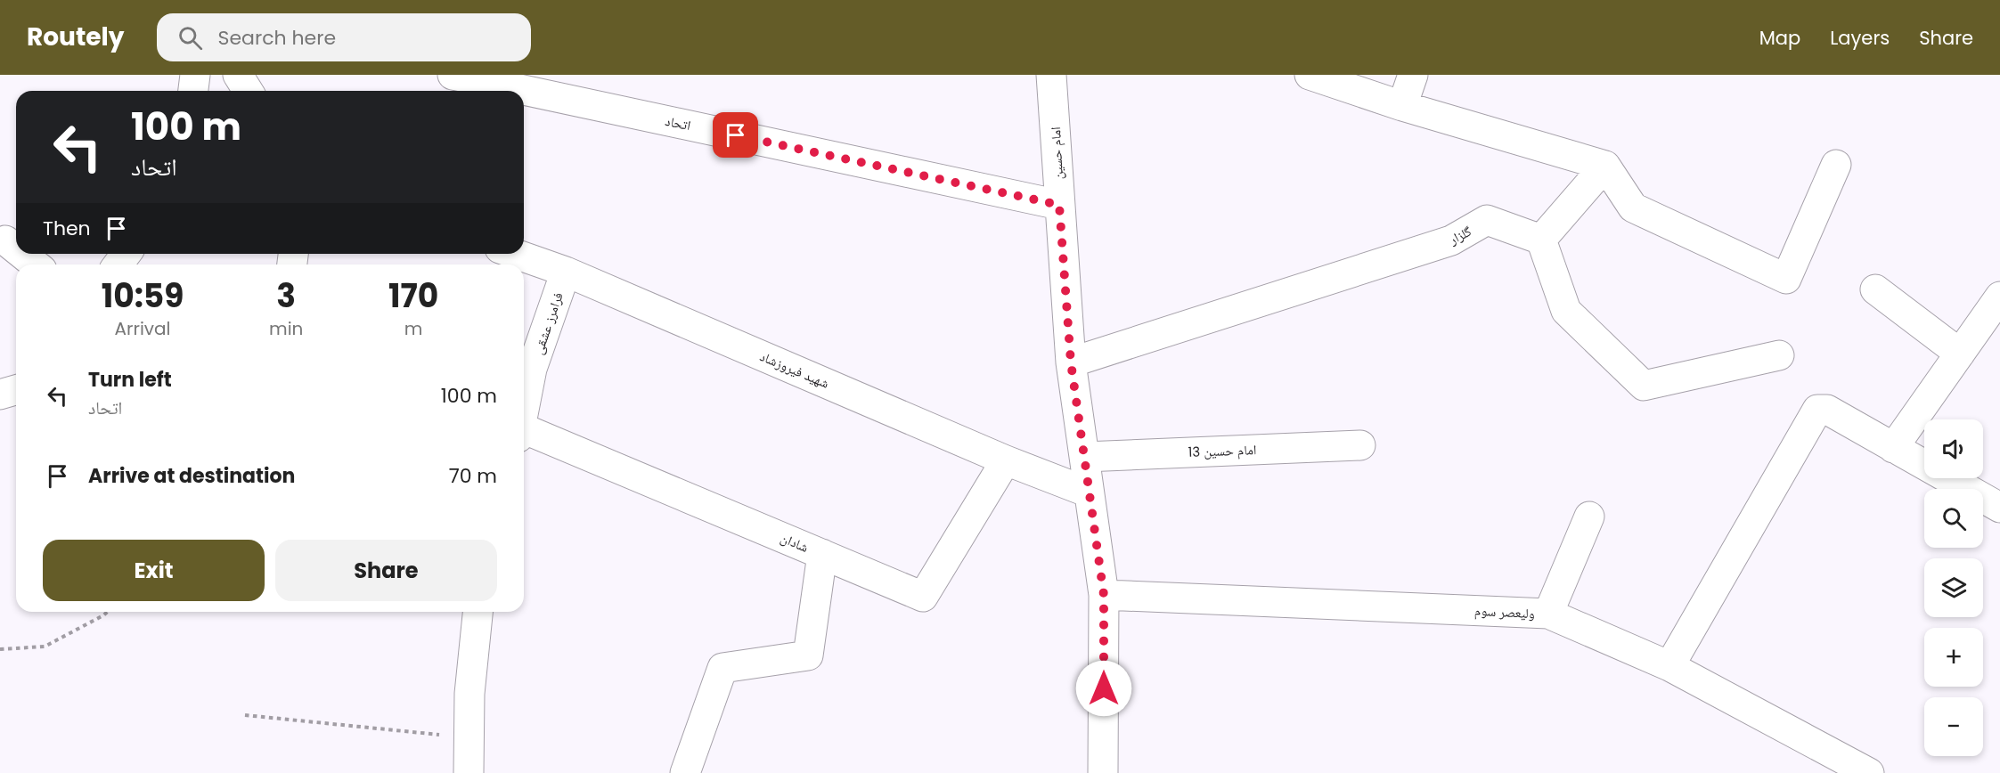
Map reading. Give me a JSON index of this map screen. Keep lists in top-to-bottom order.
{
  "streets": {
    "street": [
      "اتحاد",
      "امام حسین",
      "گلزار",
      "فرامرز عشقی",
      "شهید فیروزشاد",
      "امام حسین 13",
      "شادان",
      "ولیعصر سوم"
    ]
  },
  "crossings": [
    ["اتحاد", "امام حسین"],
    ["امام حسین", "گلزار"],
    ["امام حسین", "شهید فیروزشاد"],
    ["امام حسین", "امام حسین 13"],
    ["امام حسین", "ولیعصر سوم"],
    ["فرامرز عشقی", "شهید فیروزشاد"],
    ["شهید فیروزشاد", "شادان"]
  ],
  "page": {
    "header": "Routely",
    "search": "Search here",
    "nav": ["Map", "Layers", "Share"],
    "turn": ["100 m", "اتحاد"],
    "then": "Then",
    "eta": [
      "10:59",
      "Arrival",
      "3",
      "min",
      "170",
      "m"
    ],
    "list": [
      {
        "name": "Turn left",
        "note": "اتحاد",
        "value": "100 m"
      },
      {
        "name": "Arrive at destination",
        "value": "70 m"
      }
    ],
    "map_buttons": ["+", "−"],
    "buttons": ["Exit", "Share"]
  }
}
